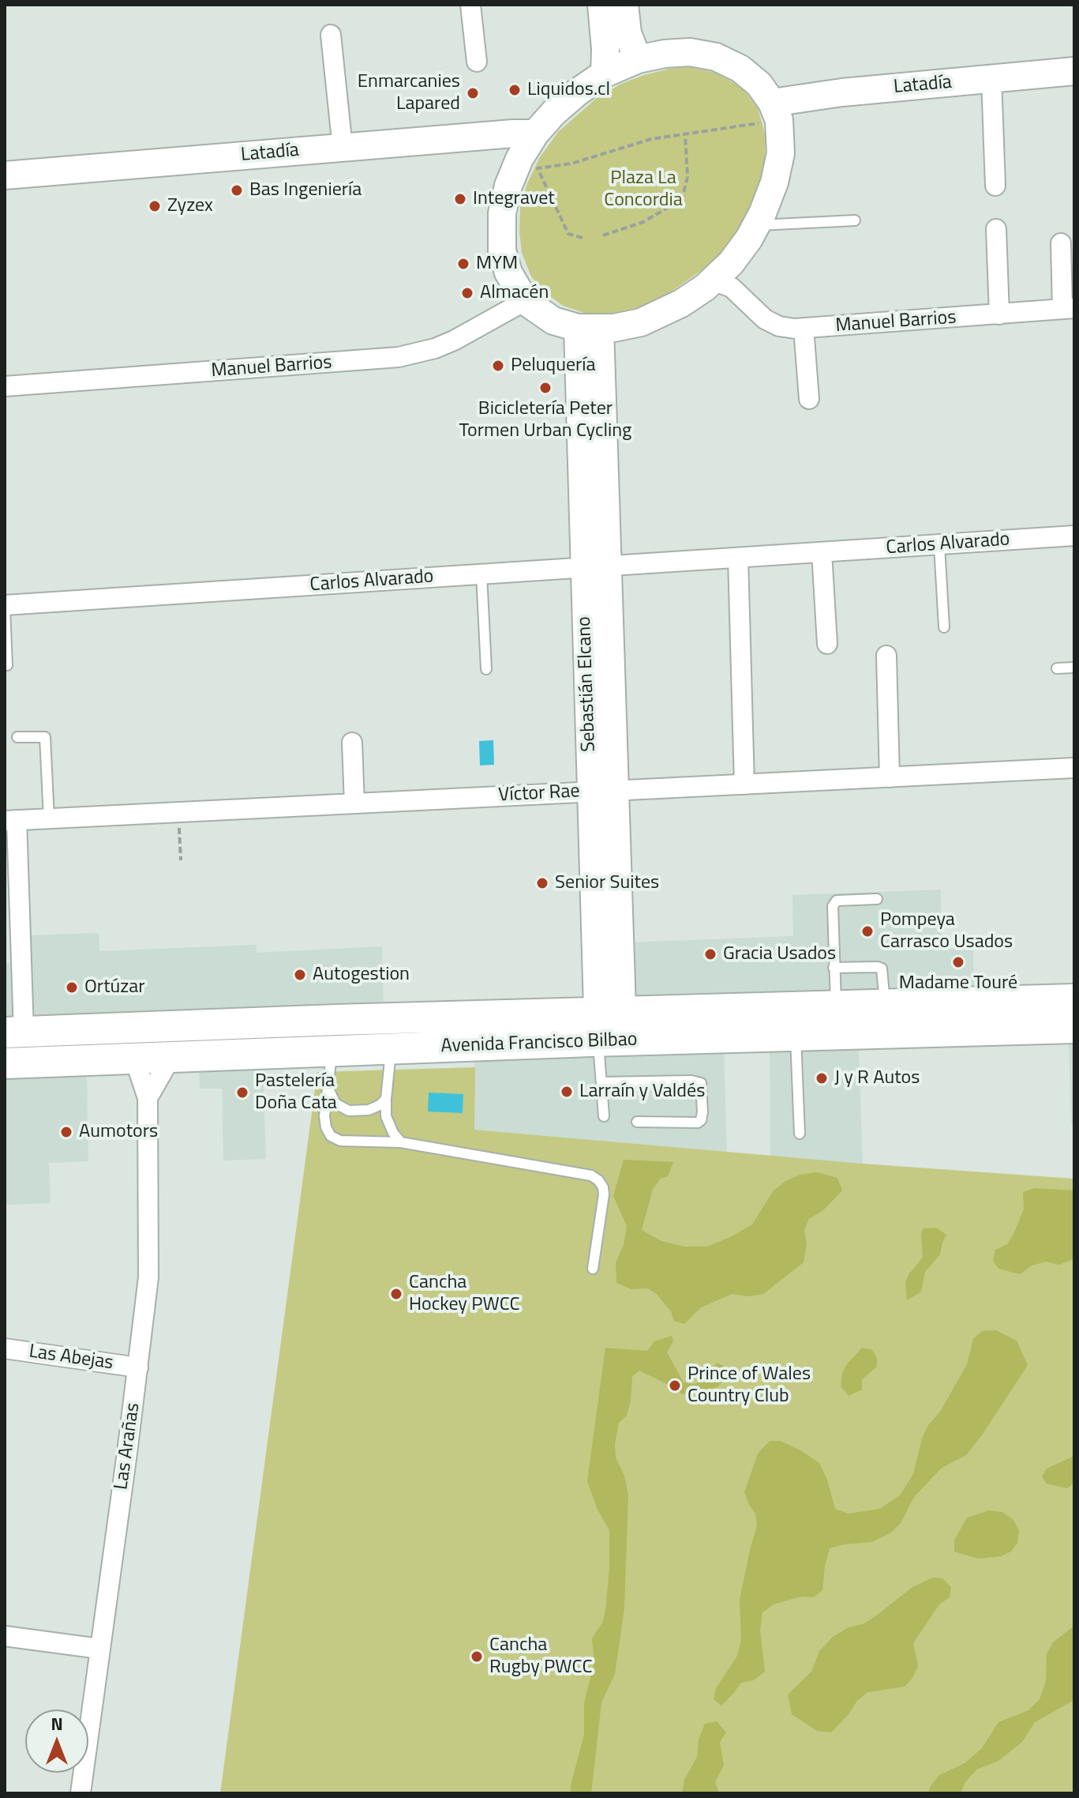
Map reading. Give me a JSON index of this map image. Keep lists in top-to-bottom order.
{
  "streets": {
    "main road": ["Avenida Francisco Bilbao"],
    "street": [
      "Latadía",
      "Manuel Barrios",
      "Carlos Alvarado",
      "Sebastián Elcano",
      "Víctor Rae",
      "Las Abejas",
      "Las Arañas"
    ]
  },
  "crossings": [
    ["Carlos Alvarado", "Sebastián Elcano"],
    ["Sebastián Elcano", "Víctor Rae"],
    ["Sebastián Elcano", "Avenida Francisco Bilbao"],
    ["Avenida Francisco Bilbao", "Las Arañas"],
    ["Las Abejas", "Las Arañas"]
  ],
  "parks": ["Plaza La Concordia"],
  "places": [
    "Liquidos.cl",
    "Enmarcanies Lapared",
    "Bas Ingeniería",
    "Integravet",
    "Zyzex",
    "MYM",
    "Almacén",
    "Peluquería",
    "Bicicletería Peter Tormen Urban Cycling",
    "Senior Suites",
    "Pompeya Carrasco Usados",
    "Gracia Usados",
    "Madame Touré",
    "Autogestion",
    "Ortúzar",
    "J y R Autos",
    "Larraín y Valdés",
    "Pastelería Doña Cata",
    "Aumotors",
    "Cancha Hockey PWCC",
    "Prince of Wales Country Club",
    "Cancha Rugby PWCC"
  ],
  "north": "top"
}
